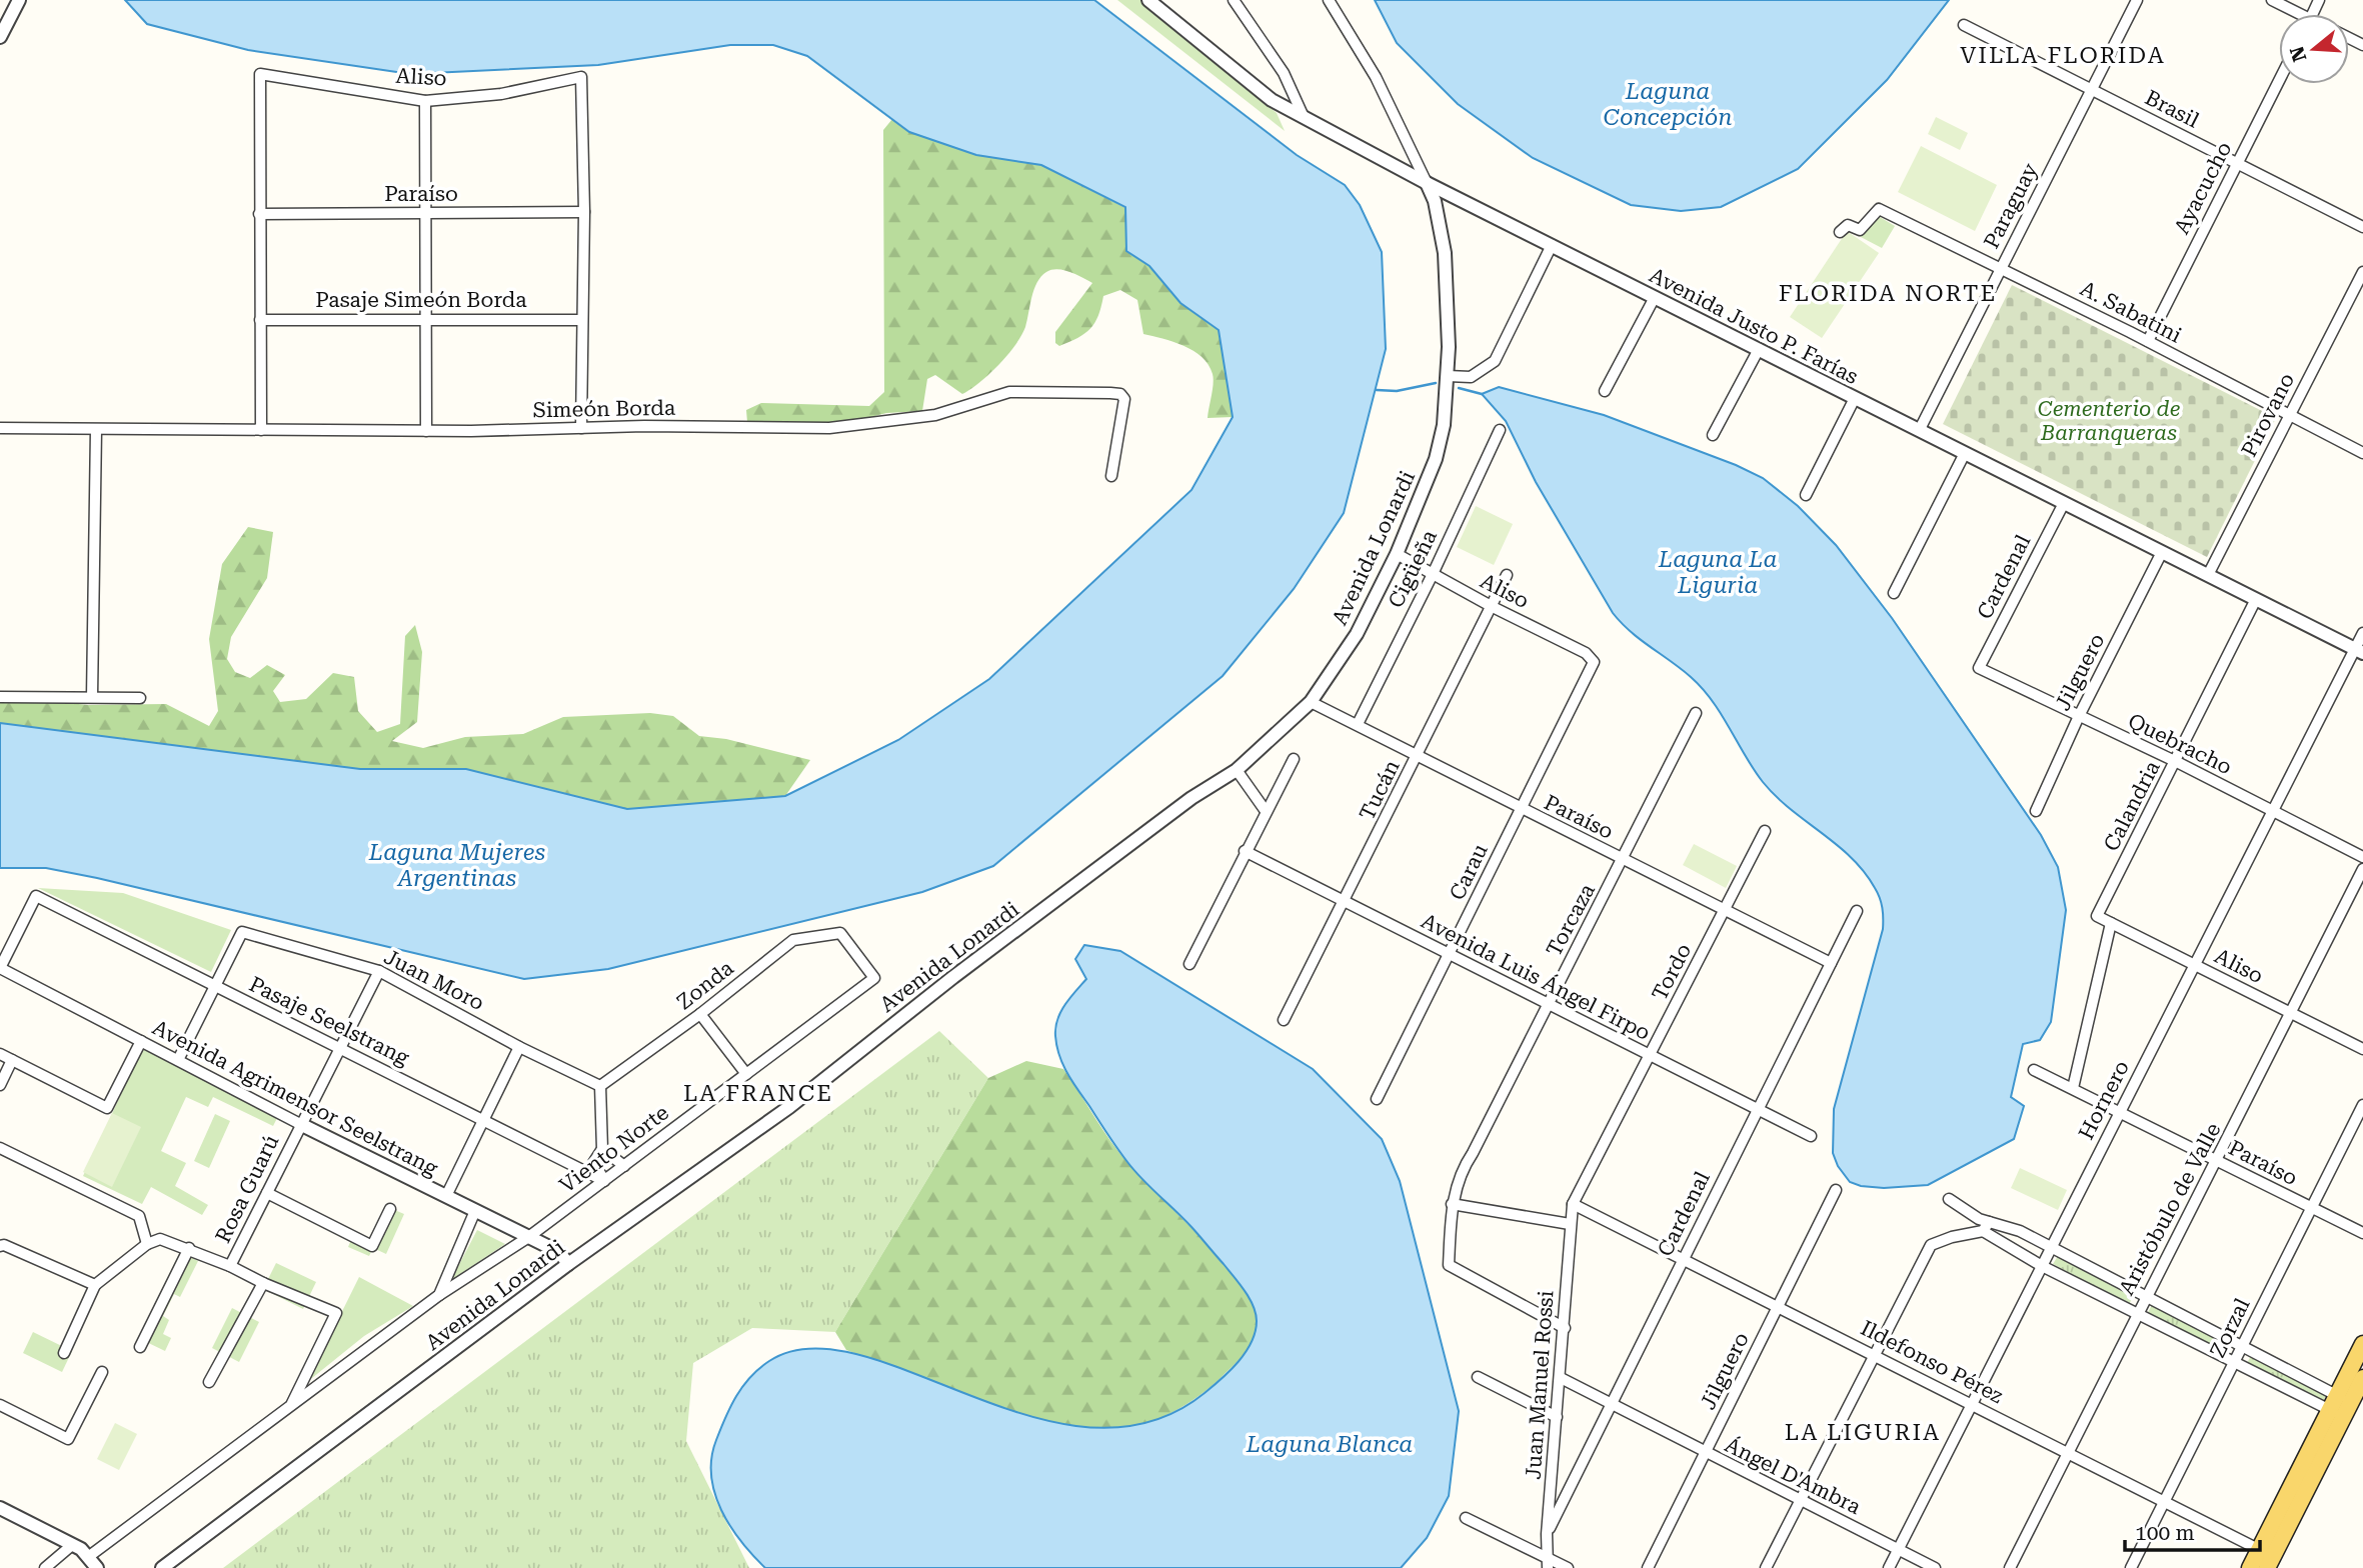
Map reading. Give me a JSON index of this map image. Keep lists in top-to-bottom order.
{
  "streets": {
    "street": [
      "Aliso",
      "Brasil",
      "Ayacucho",
      "Paraíso",
      "Paraguay",
      "Pasaje Simeón Borda",
      "A. Sabatini",
      "Avenida Justo P. Farías",
      "Simeón Borda",
      "Pirovano",
      "Avenida Lonardi",
      "Cigüeña",
      "Cardenal",
      "Jilguero",
      "Quebracho",
      "Tucán",
      "Calandria",
      "Carau",
      "Torcaza",
      "Tordo",
      "Avenida Luis Ángel Firpo",
      "Juan Moro",
      "Zonda",
      "Pasaje Seelstrang",
      "Avenida Agrimensor Seelstrang",
      "Hornero",
      "Viento Norte",
      "Rosa Guarú",
      "Aristóbulo de Valle",
      "Zorzal",
      "Ildefonso Pérez",
      "Juan Manuel Rossi",
      "Ángel D'Ambra"
    ]
  },
  "crossings": [
    ["Aliso", "Paraíso"],
    ["Aliso", "Avenida Lonardi"],
    ["Aliso", "Cigüeña"],
    ["Aliso", "Tucán"],
    ["Aliso", "Calandria"],
    ["Aliso", "Carau"],
    ["Aliso", "Hornero"],
    ["Aliso", "Aristóbulo de Valle"],
    ["Brasil", "Ayacucho"],
    ["Brasil", "Paraguay"],
    ["Ayacucho", "A. Sabatini"],
    ["Paraíso", "Avenida Lonardi"],
    ["Paraíso", "Cigüeña"],
    ["Paraíso", "Cardenal"],
    ["Paraíso", "Tucán"],
    ["Paraíso", "Carau"],
    ["Paraíso", "Torcaza"],
    ["Paraíso", "Tordo"],
    ["Paraíso", "Hornero"],
    ["Paraíso", "Aristóbulo de Valle"],
    ["Paraíso", "Zorzal"],
    ["Paraguay", "A. Sabatini"],
    ["Paraguay", "Avenida Justo P. Farías"],
    ["A. Sabatini", "Pirovano"],
    ["Avenida Justo P. Farías", "Pirovano"],
    ["Avenida Justo P. Farías", "Avenida Lonardi"],
    ["Avenida Justo P. Farías", "Cardenal"],
    ["Avenida Justo P. Farías", "Jilguero"],
    ["Avenida Justo P. Farías", "Calandria"],
    ["Avenida Justo P. Farías", "Hornero"],
    ["Avenida Lonardi", "Avenida Agrimensor Seelstrang"],
    ["Cardenal", "Quebracho"],
    ["Cardenal", "Avenida Luis Ángel Firpo"],
    ["Cardenal", "Ildefonso Pérez"],
    ["Cardenal", "Juan Manuel Rossi"],
    ["Cardenal", "Ángel D'Ambra"],
    ["Jilguero", "Quebracho"],
    ["Jilguero", "Ildefonso Pérez"],
    ["Jilguero", "Ángel D'Ambra"],
    ["Quebracho", "Calandria"],
    ["Quebracho", "Hornero"],
    ["Tucán", "Avenida Luis Ángel Firpo"],
    ["Carau", "Avenida Luis Ángel Firpo"],
    ["Torcaza", "Avenida Luis Ángel Firpo"],
    ["Torcaza", "Juan Manuel Rossi"],
    ["Tordo", "Avenida Luis Ángel Firpo"],
    ["Tordo", "Ildefonso Pérez"],
    ["Tordo", "Juan Manuel Rossi"],
    ["Juan Moro", "Zonda"],
    ["Juan Moro", "Pasaje Seelstrang"],
    ["Juan Moro", "Rosa Guarú"],
    ["Zonda", "Viento Norte"],
    ["Pasaje Seelstrang", "Avenida Agrimensor Seelstrang"],
    ["Pasaje Seelstrang", "Viento Norte"],
    ["Pasaje Seelstrang", "Rosa Guarú"],
    ["Avenida Agrimensor Seelstrang", "Viento Norte"],
    ["Avenida Agrimensor Seelstrang", "Rosa Guarú"],
    ["Hornero", "Ildefonso Pérez"],
    ["Hornero", "Ángel D'Ambra"],
    ["Aristóbulo de Valle", "Ildefonso Pérez"],
    ["Zorzal", "Ildefonso Pérez"],
    ["Ildefonso Pérez", "Juan Manuel Rossi"],
    ["Juan Manuel Rossi", "Ángel D'Ambra"]
  ],
  "districts": [
    "VILLA FLORIDA",
    "FLORIDA NORTE",
    "LA FRANCE",
    "LA LIGURIA"
  ],
  "water": [
    "Laguna Concepción",
    "Laguna La Liguria",
    "Laguna Mujeres Argentinas",
    "Laguna Blanca"
  ],
  "parks": ["Cementerio de Barranqueras"],
  "scale_bar": "100 m",
  "north": "left"
}
